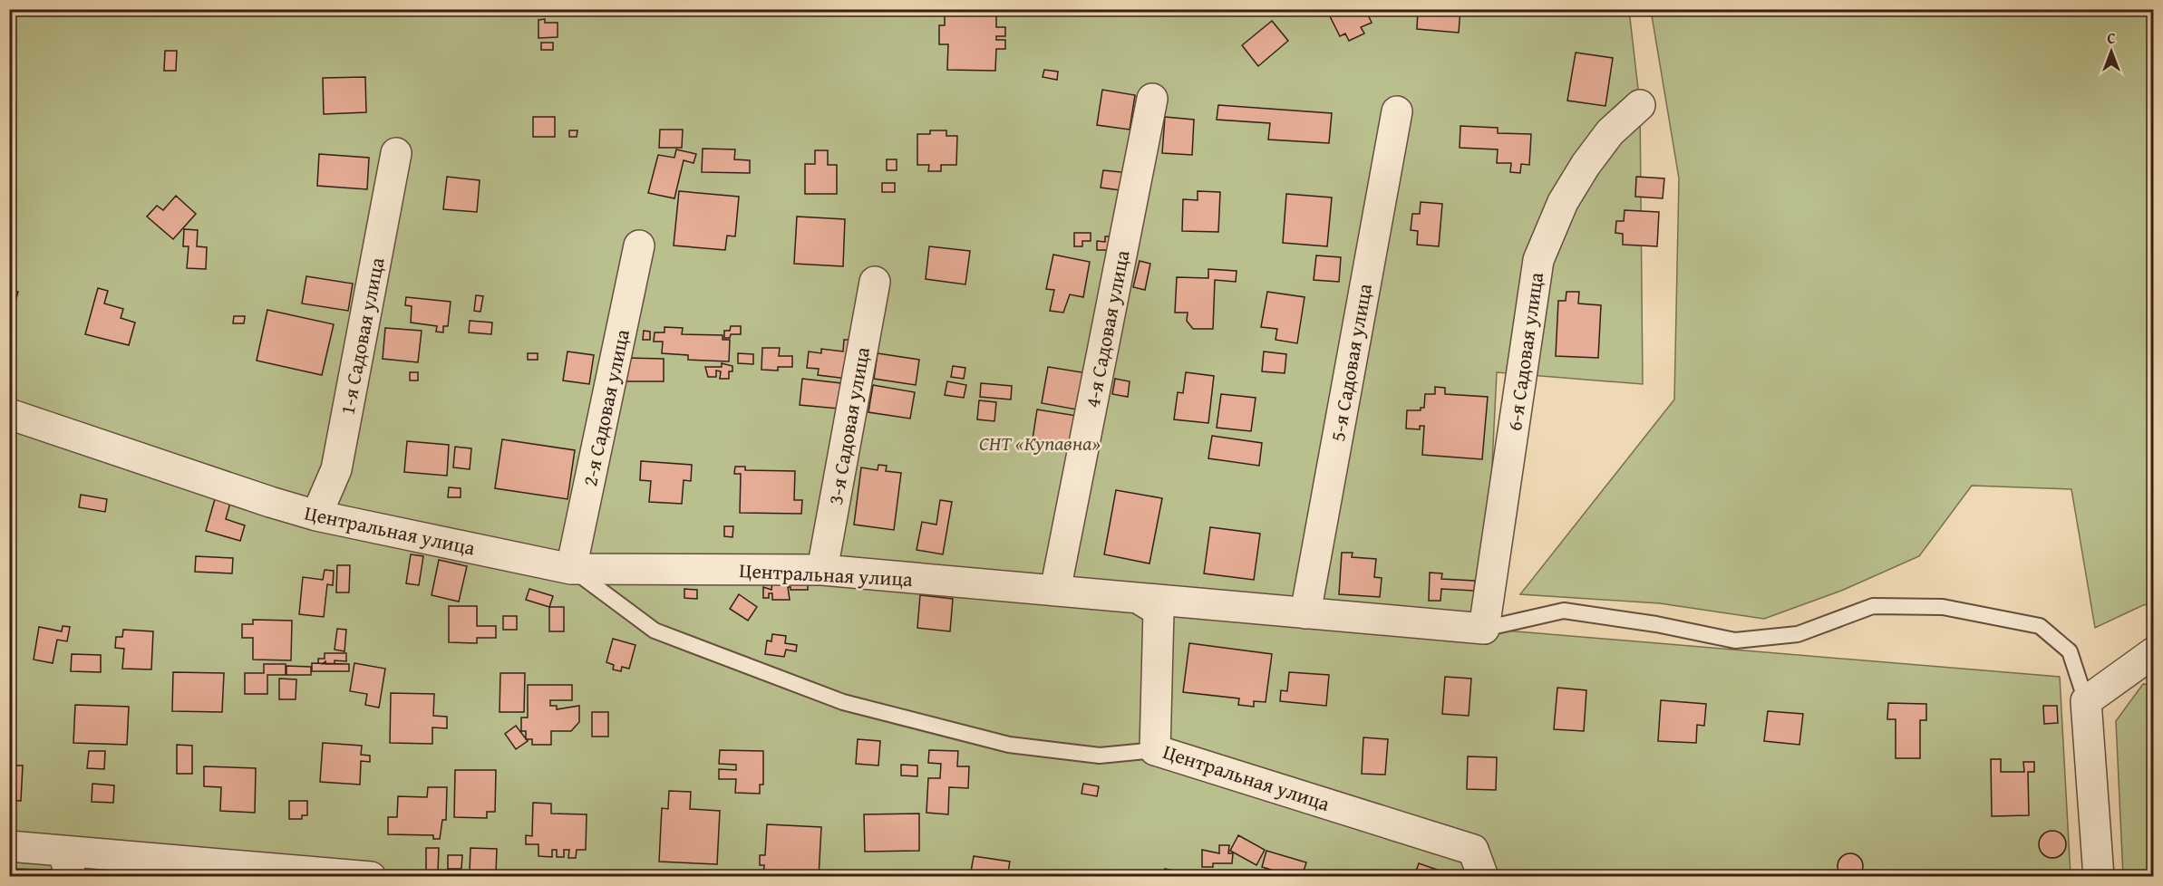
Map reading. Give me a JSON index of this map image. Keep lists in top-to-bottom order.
{
  "streets": {
    "street": [
      "4-я Садовая улица",
      "1-я Садовая улица",
      "6-я Садовая улица",
      "5-я Садовая улица",
      "2-я Садовая улица",
      "3-я Садовая улица",
      "Центральная улица"
    ]
  },
  "crossings": [
    ["4-я Садовая улица", "Центральная улица"],
    ["1-я Садовая улица", "Центральная улица"],
    ["2-я Садовая улица", "Центральная улица"],
    ["3-я Садовая улица", "Центральная улица"]
  ],
  "parks": ["СНТ «Купавна»"],
  "north": "top"
}
